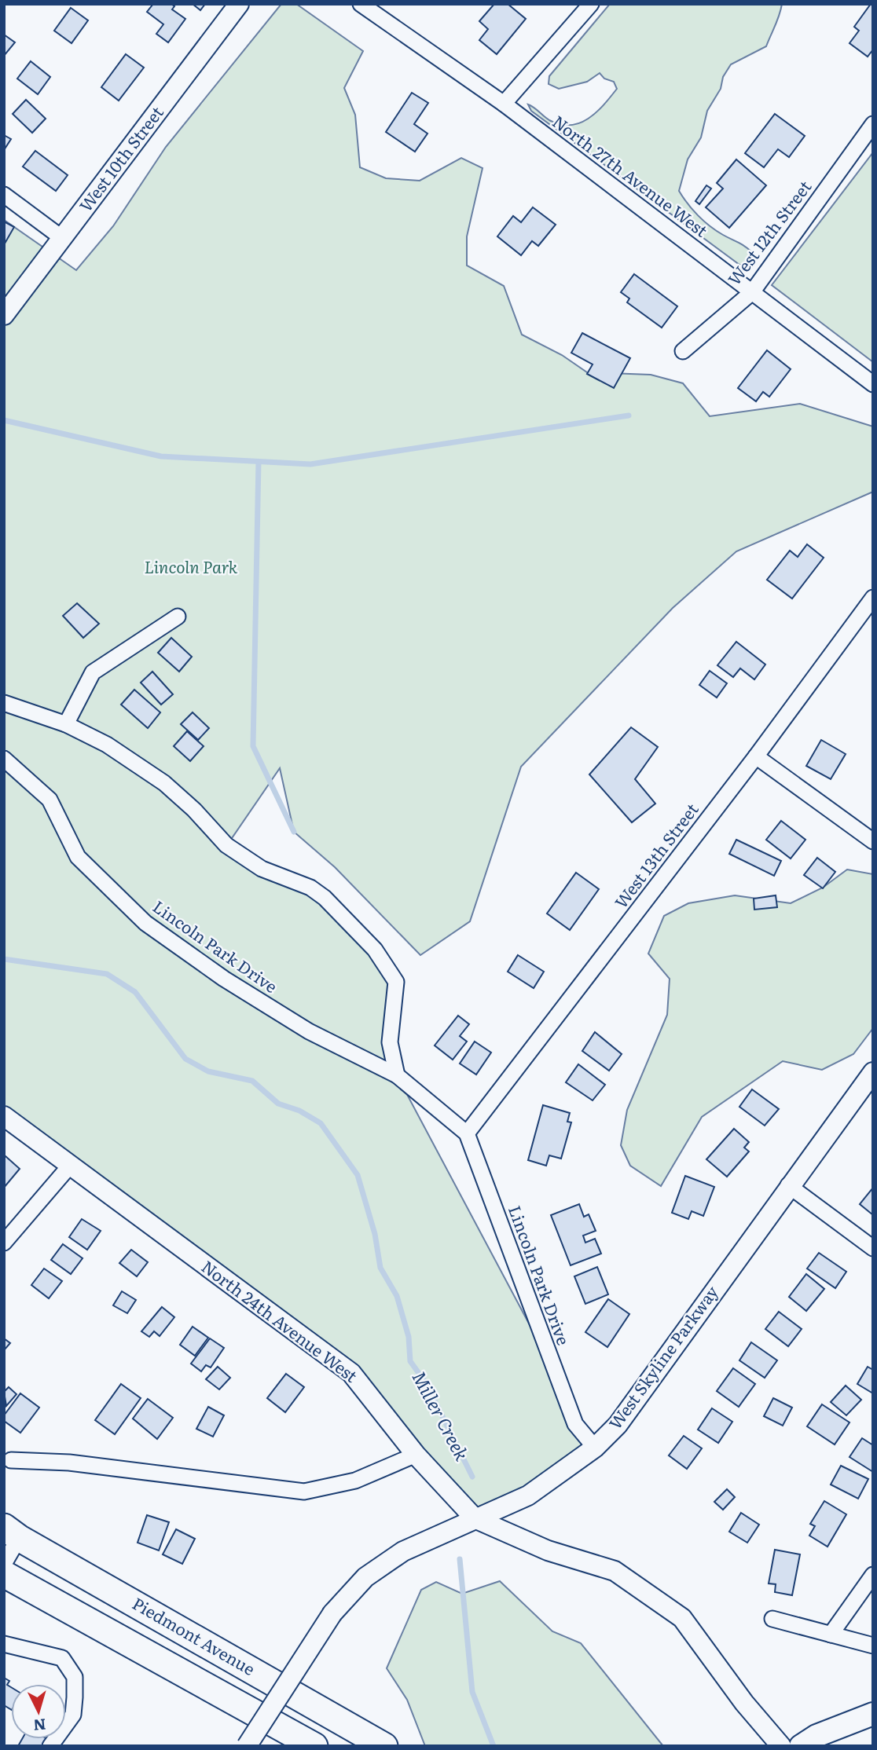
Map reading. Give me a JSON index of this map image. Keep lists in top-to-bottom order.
{
  "streets": {
    "highway": ["Piedmont Avenue"],
    "street": [
      "West 10th Street",
      "North 27th Avenue West",
      "West 12th Street",
      "West 13th Street",
      "Lincoln Park Drive",
      "North 24th Avenue West",
      "West Skyline Parkway"
    ]
  },
  "crossings": [
    ["North 27th Avenue West", "West 12th Street"],
    ["West 13th Street", "Lincoln Park Drive"],
    ["Lincoln Park Drive", "West Skyline Parkway"],
    ["North 24th Avenue West", "West Skyline Parkway"]
  ],
  "water": ["Miller Creek"],
  "parks": ["Lincoln Park"],
  "north": "bottom"
}
